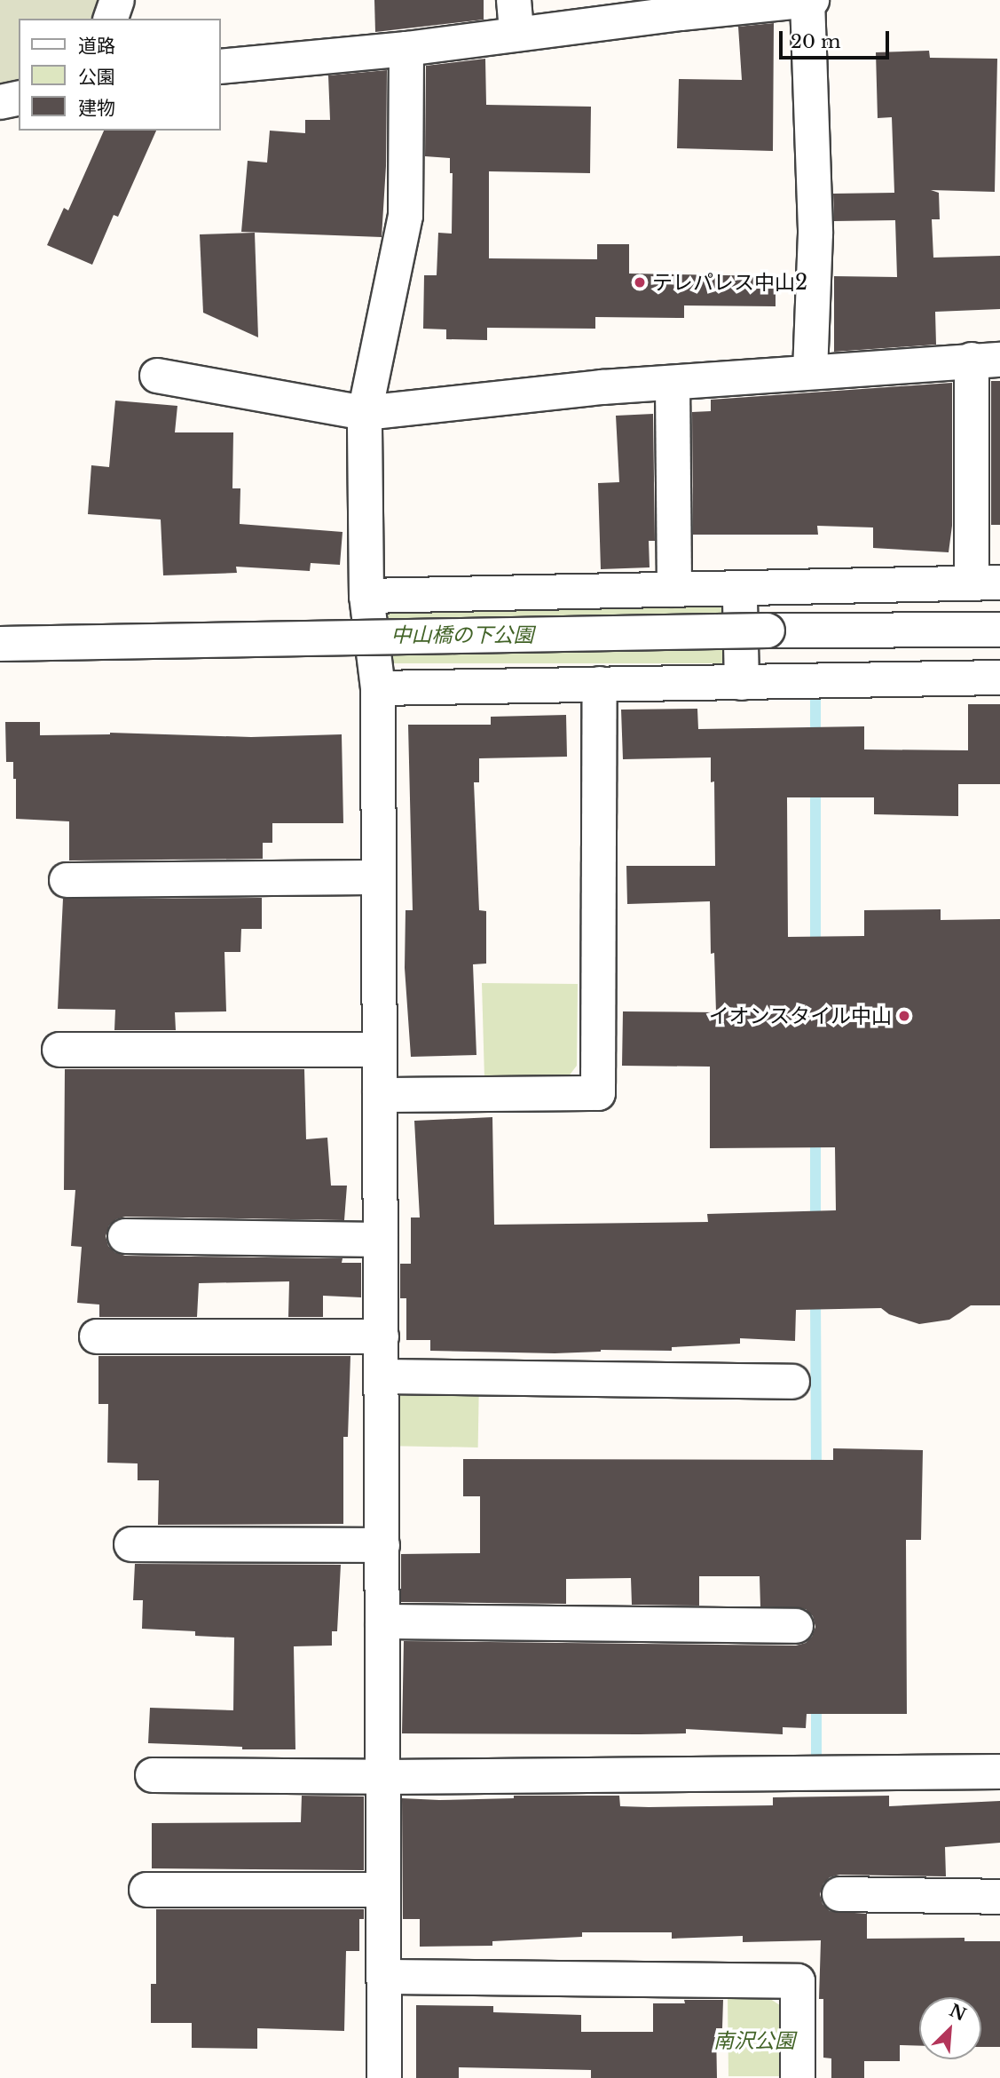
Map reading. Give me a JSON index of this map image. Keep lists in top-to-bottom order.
{
  "parks": ["中山橋の下公園", "南沢公園"],
  "places": ["テレパレス中山2", "イオンスタイル中山"],
  "legend": ["道路", "公園", "建物"],
  "scale_bar": "20 m",
  "north": "top right"
}
